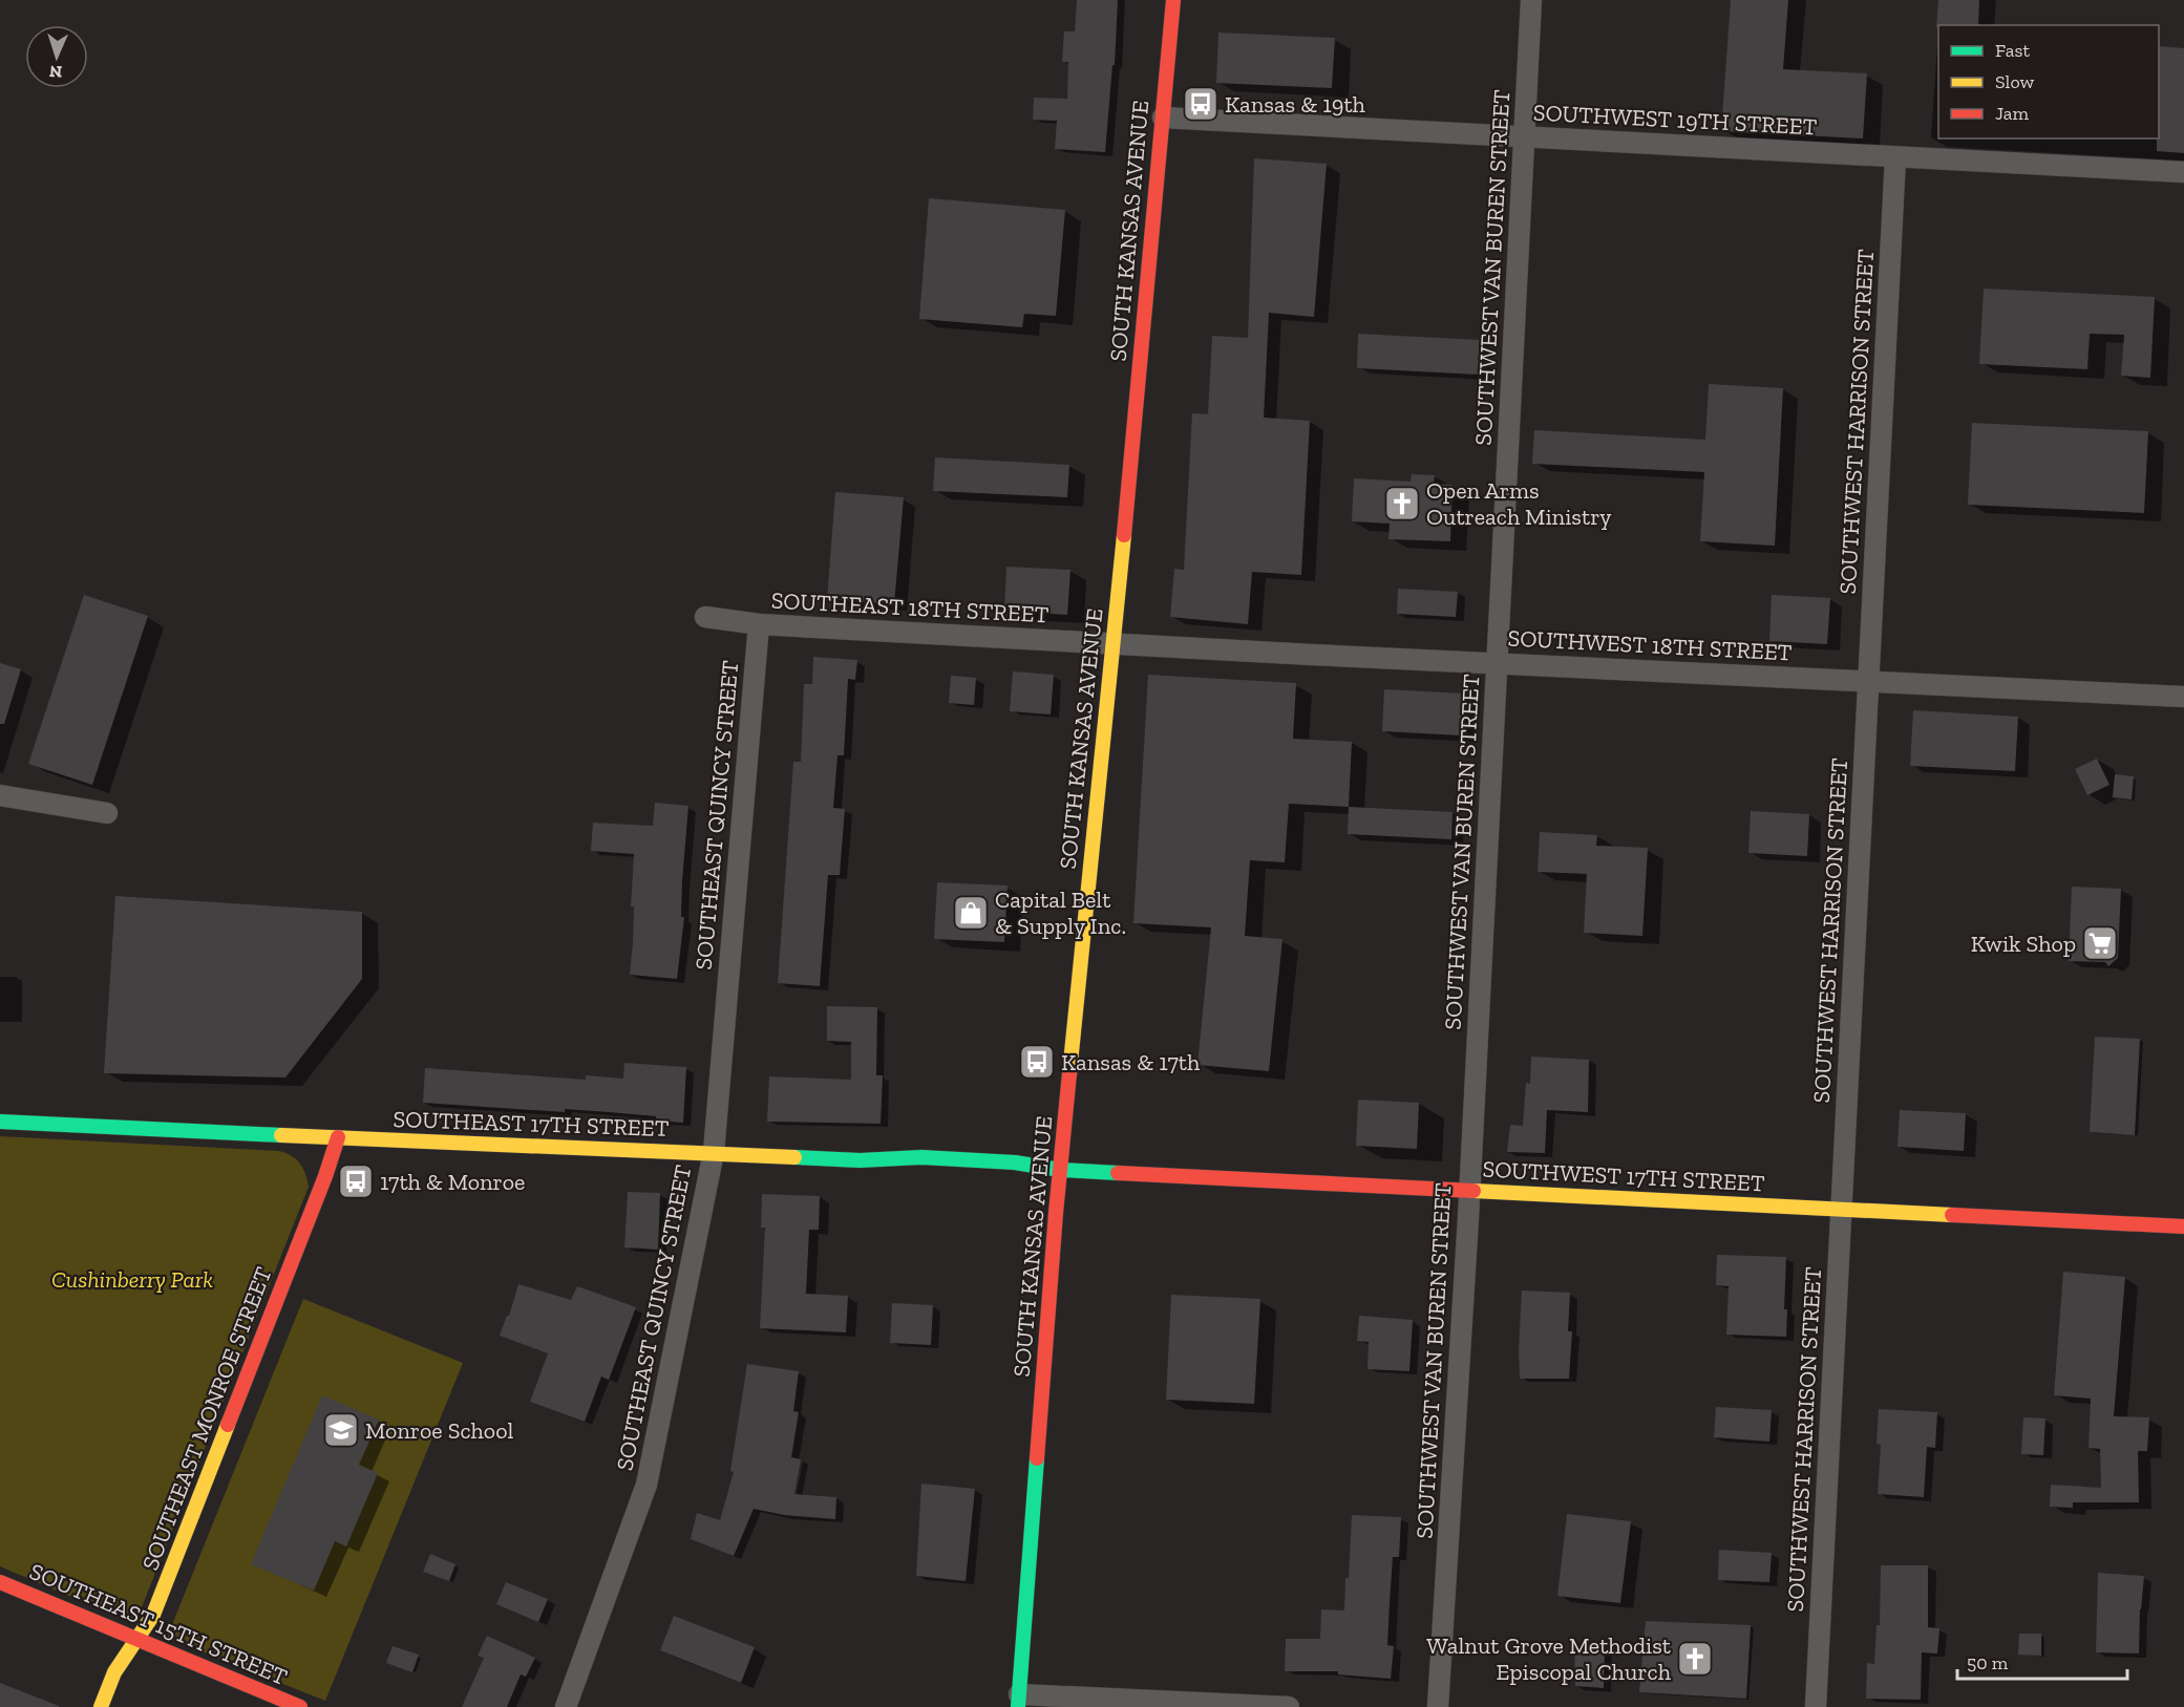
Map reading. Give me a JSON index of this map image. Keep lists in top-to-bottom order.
{
  "streets": {
    "main road": [
      "SOUTH KANSAS AVENUE",
      "SOUTHEAST 17TH STREET",
      "SOUTHWEST 17TH STREET",
      "SOUTHEAST MONROE STREET",
      "SOUTHEAST 15TH STREET"
    ],
    "street": [
      "SOUTHWEST 19TH STREET",
      "SOUTHWEST VAN BUREN STREET",
      "SOUTHWEST HARRISON STREET",
      "SOUTHEAST 18TH STREET",
      "SOUTHWEST 18TH STREET",
      "SOUTHEAST QUINCY STREET"
    ]
  },
  "crossings": [
    ["SOUTHWEST 19TH STREET", "SOUTH KANSAS AVENUE"],
    ["SOUTHWEST 19TH STREET", "SOUTHWEST VAN BUREN STREET"],
    ["SOUTHWEST 19TH STREET", "SOUTHWEST HARRISON STREET"],
    ["SOUTH KANSAS AVENUE", "SOUTHEAST 18TH STREET"],
    ["SOUTH KANSAS AVENUE", "SOUTHWEST 18TH STREET"],
    ["SOUTH KANSAS AVENUE", "SOUTHEAST 17TH STREET"],
    ["SOUTH KANSAS AVENUE", "SOUTHWEST 17TH STREET"],
    ["SOUTHWEST VAN BUREN STREET", "SOUTHWEST 18TH STREET"],
    ["SOUTHWEST VAN BUREN STREET", "SOUTHWEST 17TH STREET"],
    ["SOUTHWEST HARRISON STREET", "SOUTHWEST 18TH STREET"],
    ["SOUTHWEST HARRISON STREET", "SOUTHWEST 17TH STREET"],
    ["SOUTHEAST 18TH STREET", "SOUTHWEST 18TH STREET"],
    ["SOUTHEAST 18TH STREET", "SOUTHEAST QUINCY STREET"],
    ["SOUTHEAST QUINCY STREET", "SOUTHEAST 17TH STREET"],
    ["SOUTHEAST 17TH STREET", "SOUTHWEST 17TH STREET"],
    ["SOUTHEAST 17TH STREET", "SOUTHEAST MONROE STREET"],
    ["SOUTHEAST MONROE STREET", "SOUTHEAST 15TH STREET"]
  ],
  "parks": ["Cushinberry Park"],
  "places": {
    "bus stop": ["Kansas & 19th", "Kansas & 17th", "17th & Monroe"],
    "church": ["Open Arms Outreach Ministry", "Walnut Grove Methodist Episcopal Church"],
    "shop": ["Capital Belt & Supply Inc."],
    "supermarket": ["Kwik Shop"],
    "school or university": ["Monroe School"]
  },
  "legend": ["Fast", "Slow", "Jam"],
  "scale_bar": "50 m",
  "north": "bottom"
}
